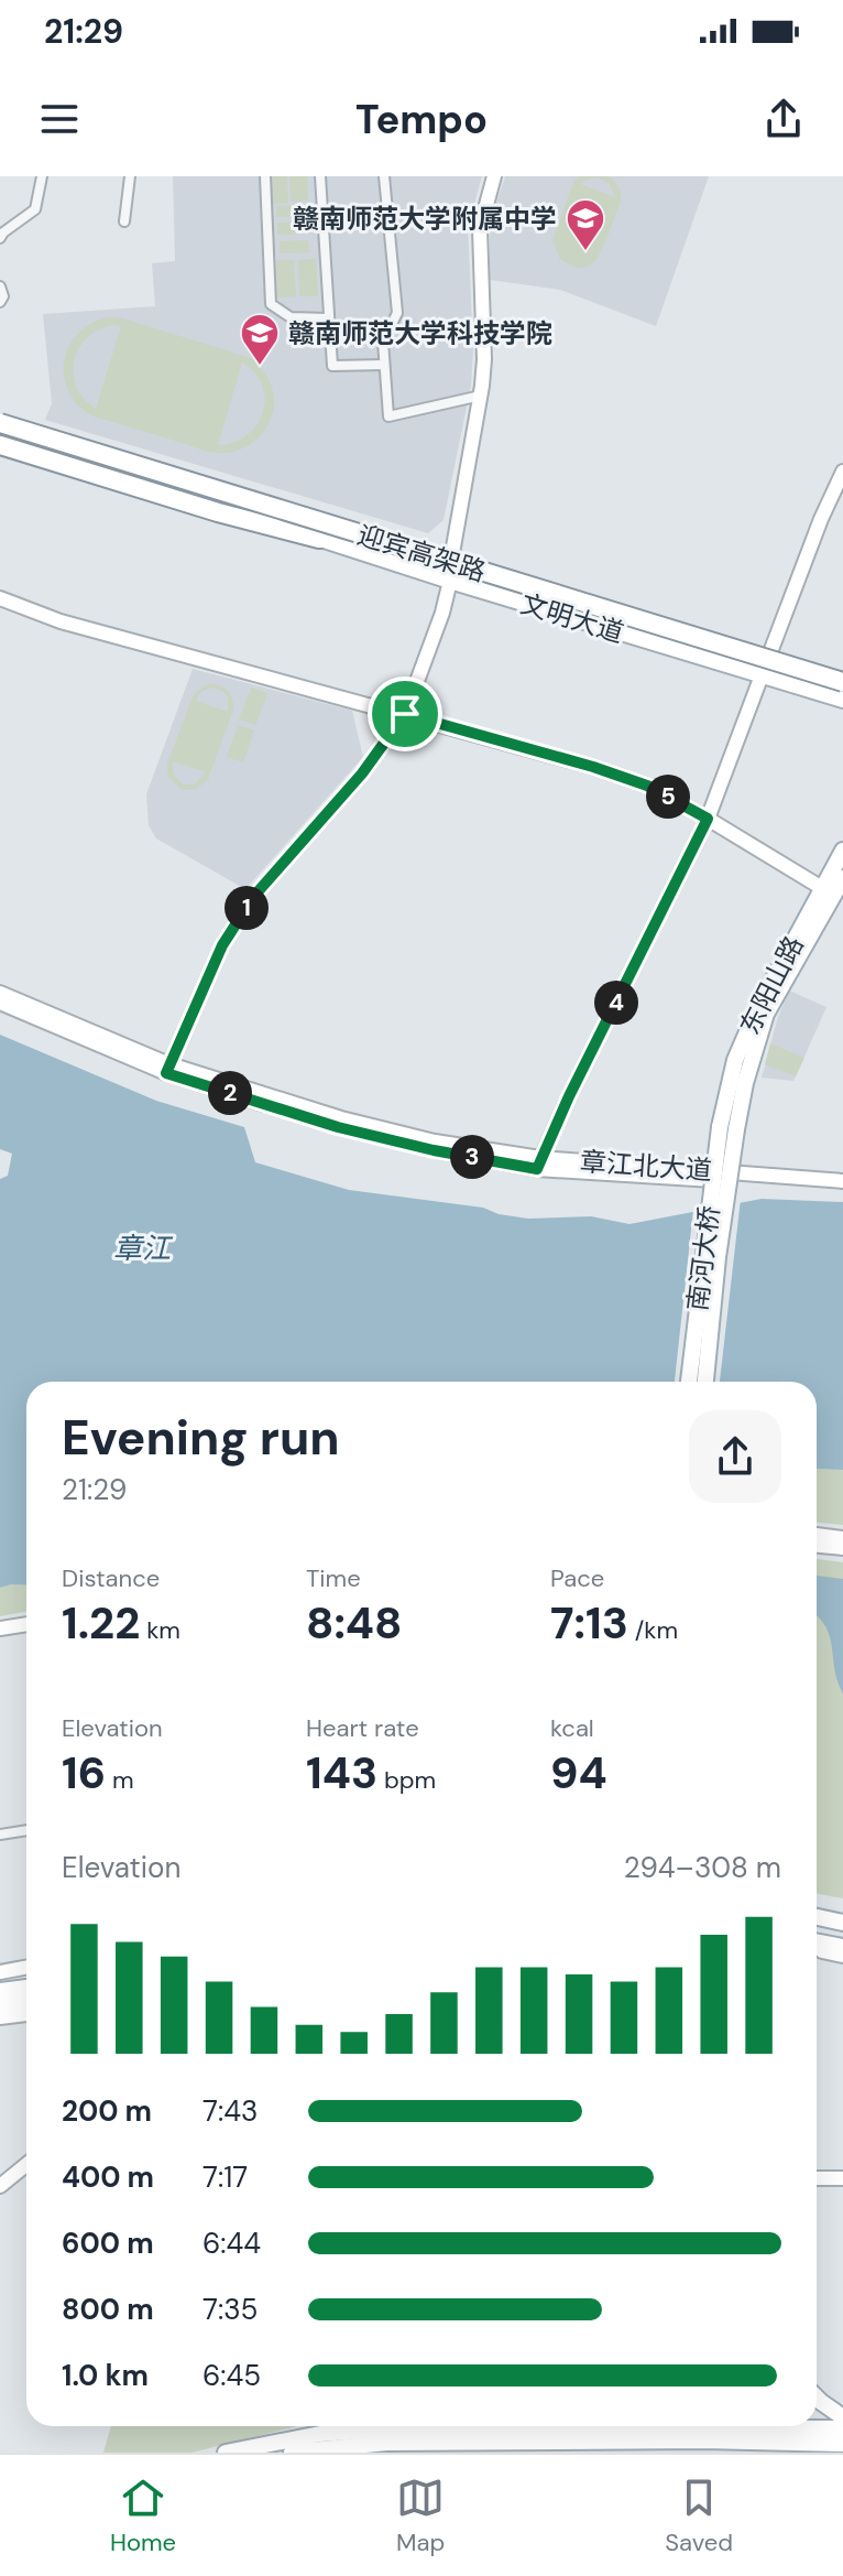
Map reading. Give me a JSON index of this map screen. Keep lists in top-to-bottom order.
{
  "streets": {
    "highway": ["迎宾高架路"],
    "main road": ["文明大道", "东阳山路", "南河大桥"],
    "street": ["章江北大道"]
  },
  "crossings": [
    ["迎宾高架路", "文明大道"],
    ["东阳山路", "南河大桥"]
  ],
  "water": ["章江"],
  "places": {
    "school or university": ["赣南师范大学附属中学", "赣南师范大学科技学院"]
  },
  "page": {
    "status": "21:29",
    "header": "Tempo",
    "pins": [
      "5",
      "1",
      "4",
      "2",
      "3"
    ],
    "heading": ["Evening run", "21:29"],
    "stats": [
      ["Distance", "1.22 km"],
      ["Time", "8:48"],
      ["Pace", "7:13 /km"],
      ["Elevation", "16 m"],
      ["Heart rate", "143 bpm"],
      ["kcal", "94"]
    ],
    "chart": ["Elevation", "294–308 m"],
    "list": [
      {
        "name": "200 m",
        "note": "7:43"
      },
      {
        "name": "400 m",
        "note": "7:17"
      },
      {
        "name": "600 m",
        "note": "6:44"
      },
      {
        "name": "800 m",
        "note": "7:35"
      },
      {
        "name": "1.0 km",
        "note": "6:45"
      }
    ],
    "tabs": ["Home", "Map", "Saved"]
  }
}
